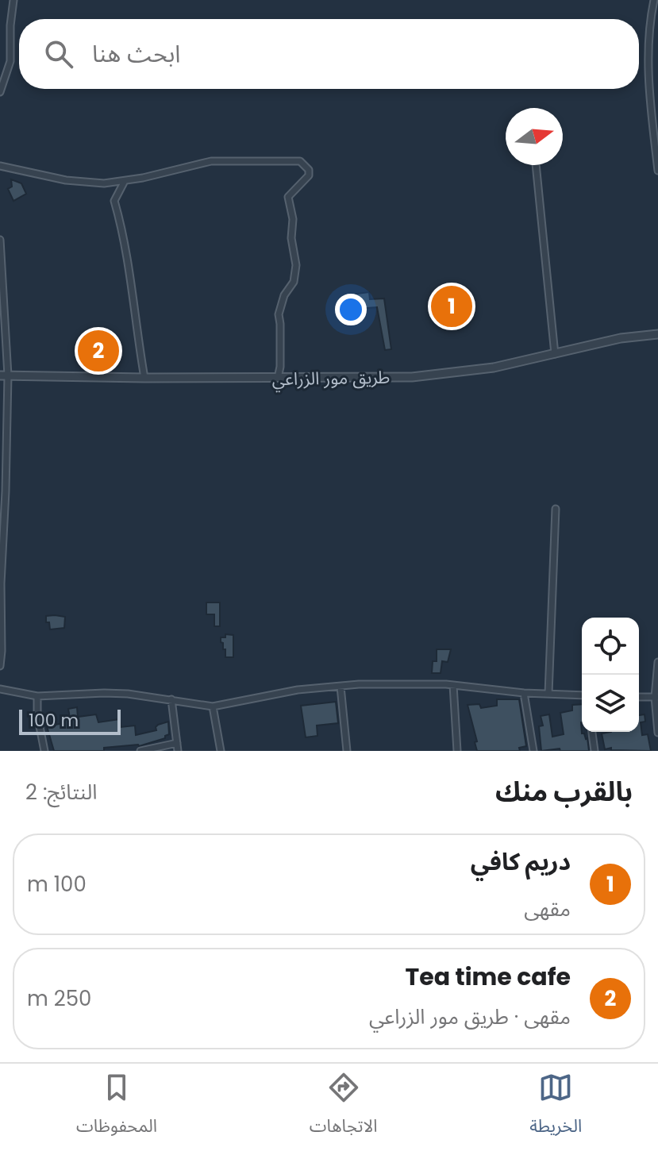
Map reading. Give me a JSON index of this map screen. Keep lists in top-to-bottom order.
{
  "streets": {
    "street": ["طريق مور الزراعي"]
  },
  "scale_bar": "100 m",
  "north": "right",
  "page": {
    "search": "ابحث هنا",
    "pins": ["1", "2"],
    "scale": "100 m",
    "heading": ["بالقرب منك", "النتائج: 2"],
    "list": [
      {
        "mark": "1",
        "name": "دريم كافي",
        "note": "مقهى",
        "value": "100 m"
      },
      {
        "mark": "2",
        "name": "Tea time cafe",
        "note": "مقهى · طريق مور الزراعي",
        "value": "250 m"
      }
    ],
    "nav": ["الخريطة", "الاتجاهات", "المحفوظات"]
  }
}
